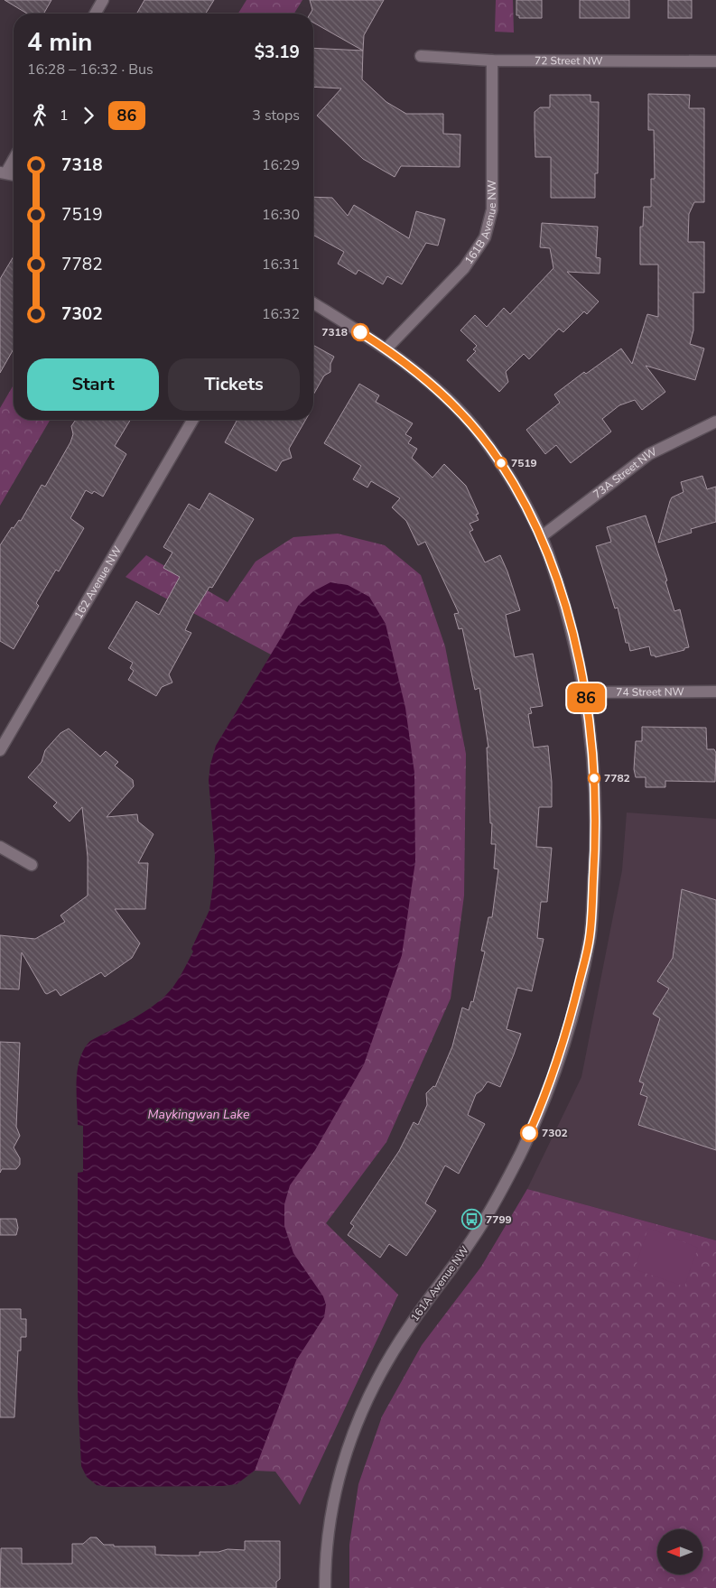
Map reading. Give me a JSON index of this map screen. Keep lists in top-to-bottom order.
{
  "streets": {
    "street": [
      "72 Street NW",
      "161B Avenue NW",
      "73A Street NW",
      "162 Avenue NW",
      "74 Street NW",
      "161A Avenue NW"
    ]
  },
  "crossings": [
    ["72 Street NW", "161B Avenue NW"],
    ["161B Avenue NW", "161A Avenue NW"],
    ["73A Street NW", "161A Avenue NW"],
    ["74 Street NW", "161A Avenue NW"]
  ],
  "water": ["Maykingwan Lake"],
  "places": {
    "other": [
      "7318",
      "7519",
      "7782",
      "7302"
    ],
    "bus stop": ["7799"]
  },
  "lines": ["bus line 86"],
  "north": "left",
  "page": {
    "on_map": "86",
    "heading": ["4 min", "16:28 – 16:32 · Bus", "$3.19"],
    "legs": ["1", "86", "3 stops"],
    "list": [
      {
        "name": "7318",
        "value": "16:29"
      },
      {
        "name": "7519",
        "value": "16:30"
      },
      {
        "name": "7782",
        "value": "16:31"
      },
      {
        "name": "7302",
        "value": "16:32"
      }
    ],
    "buttons": ["Start", "Tickets"]
  }
}
